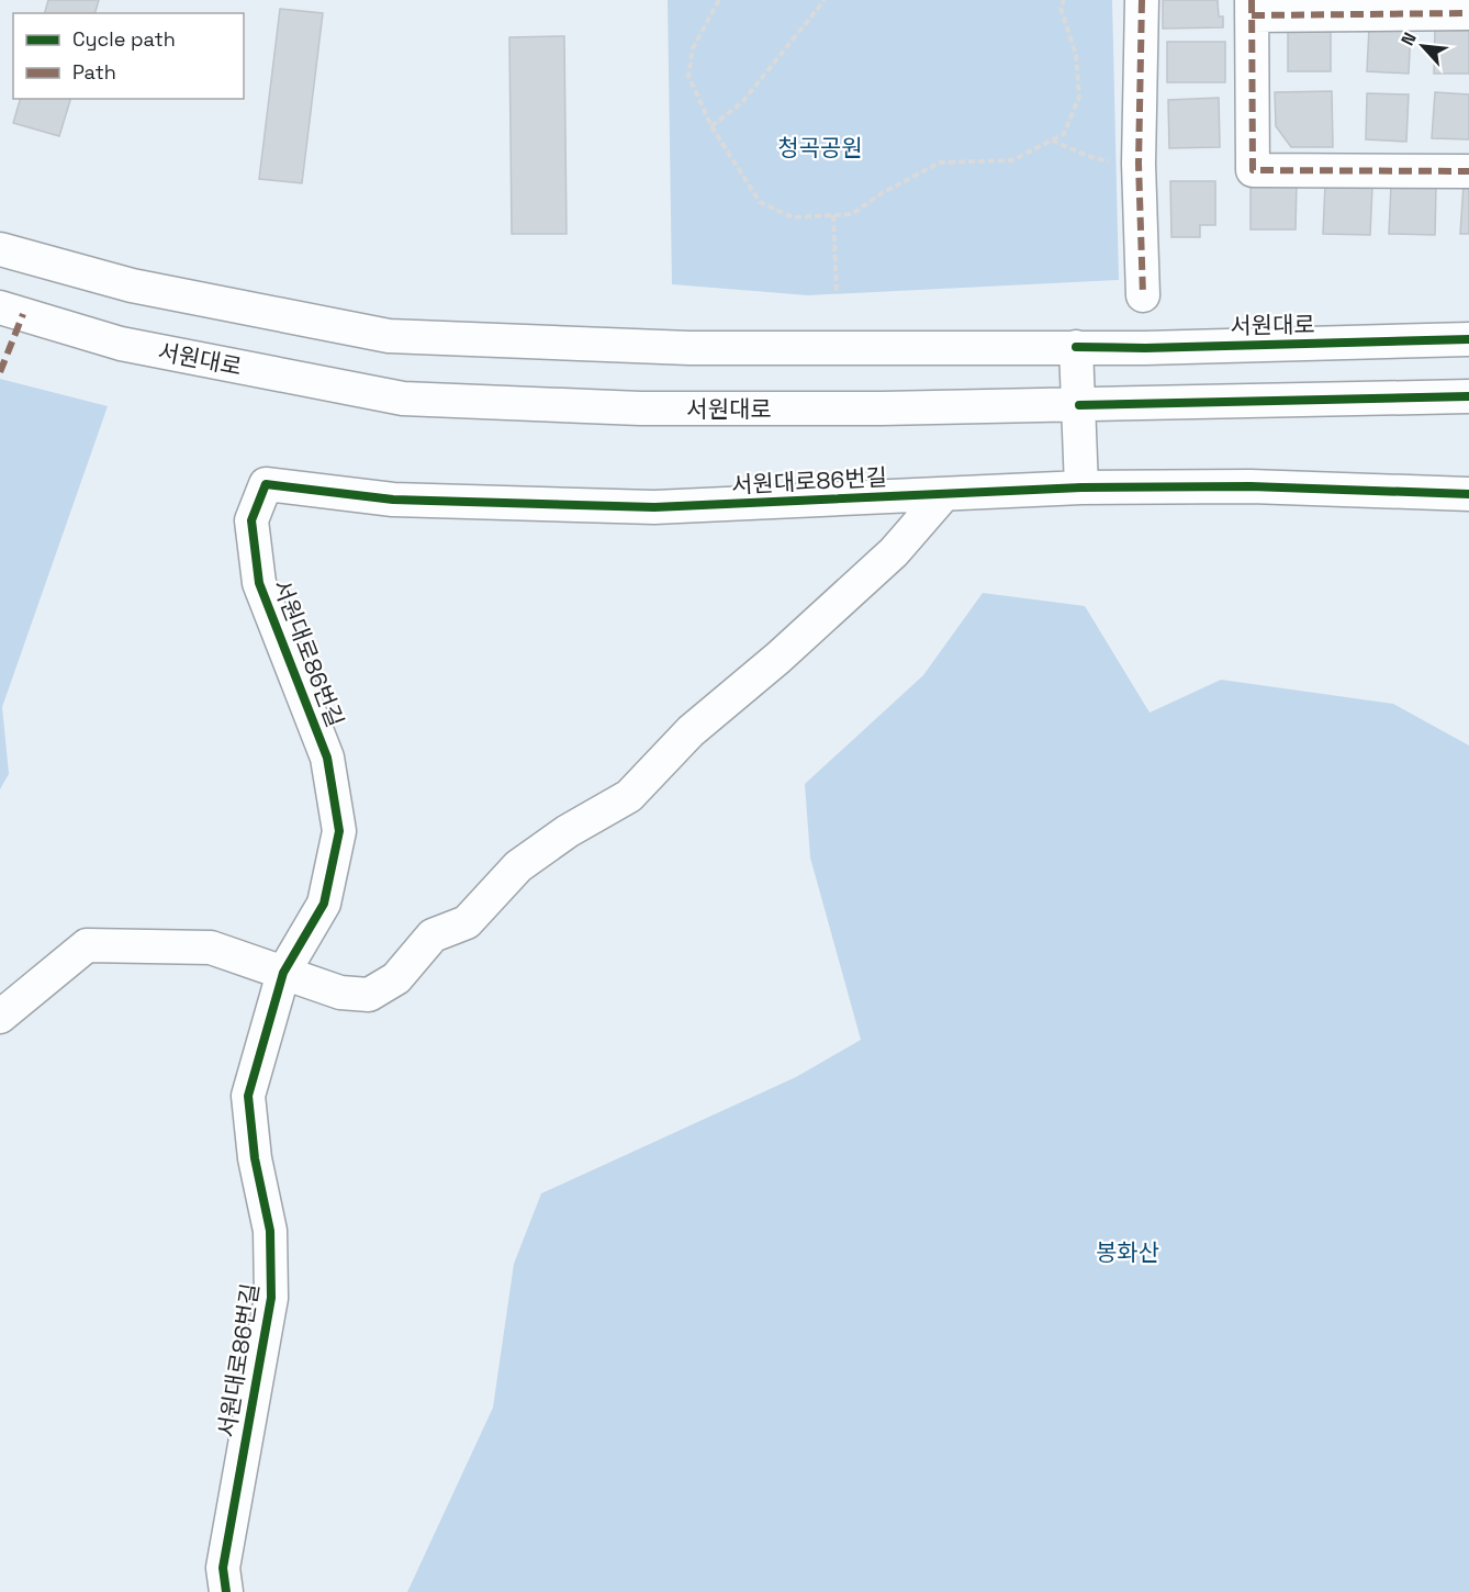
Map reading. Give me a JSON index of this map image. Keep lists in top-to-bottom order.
{
  "streets": {
    "street": ["서원대로", "서원대로86번길"]
  },
  "parks": ["청곡공원", "봉화산"],
  "legend": ["Cycle path", "Path"],
  "north": "top left"
}
